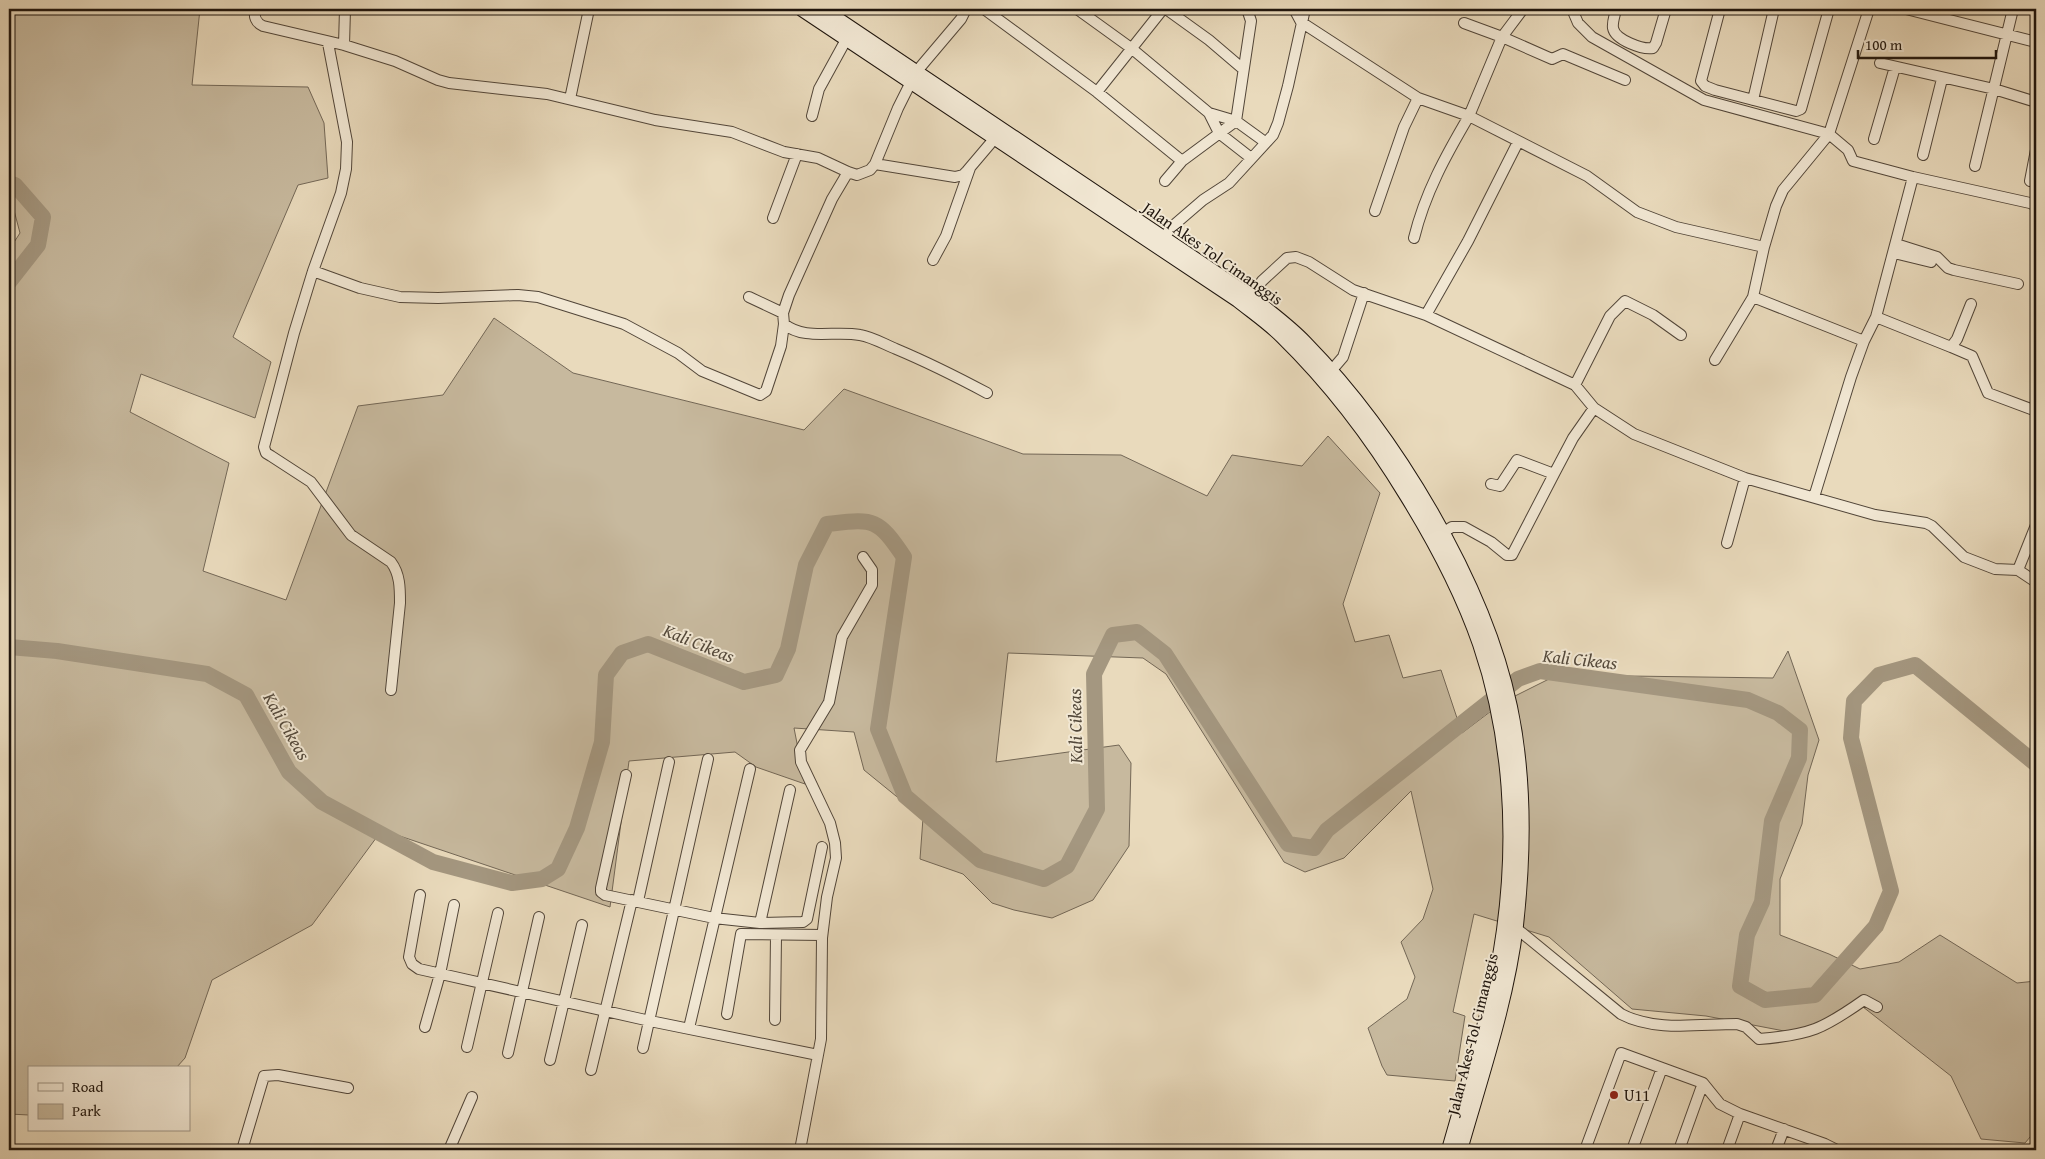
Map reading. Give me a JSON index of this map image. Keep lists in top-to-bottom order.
{
  "streets": {
    "main road": ["Jalan Akes Tol Cimanggis"]
  },
  "water": ["Kali Cikeas"],
  "places": ["U11"],
  "legend": ["Road", "Park"],
  "scale_bar": "100 m"
}
